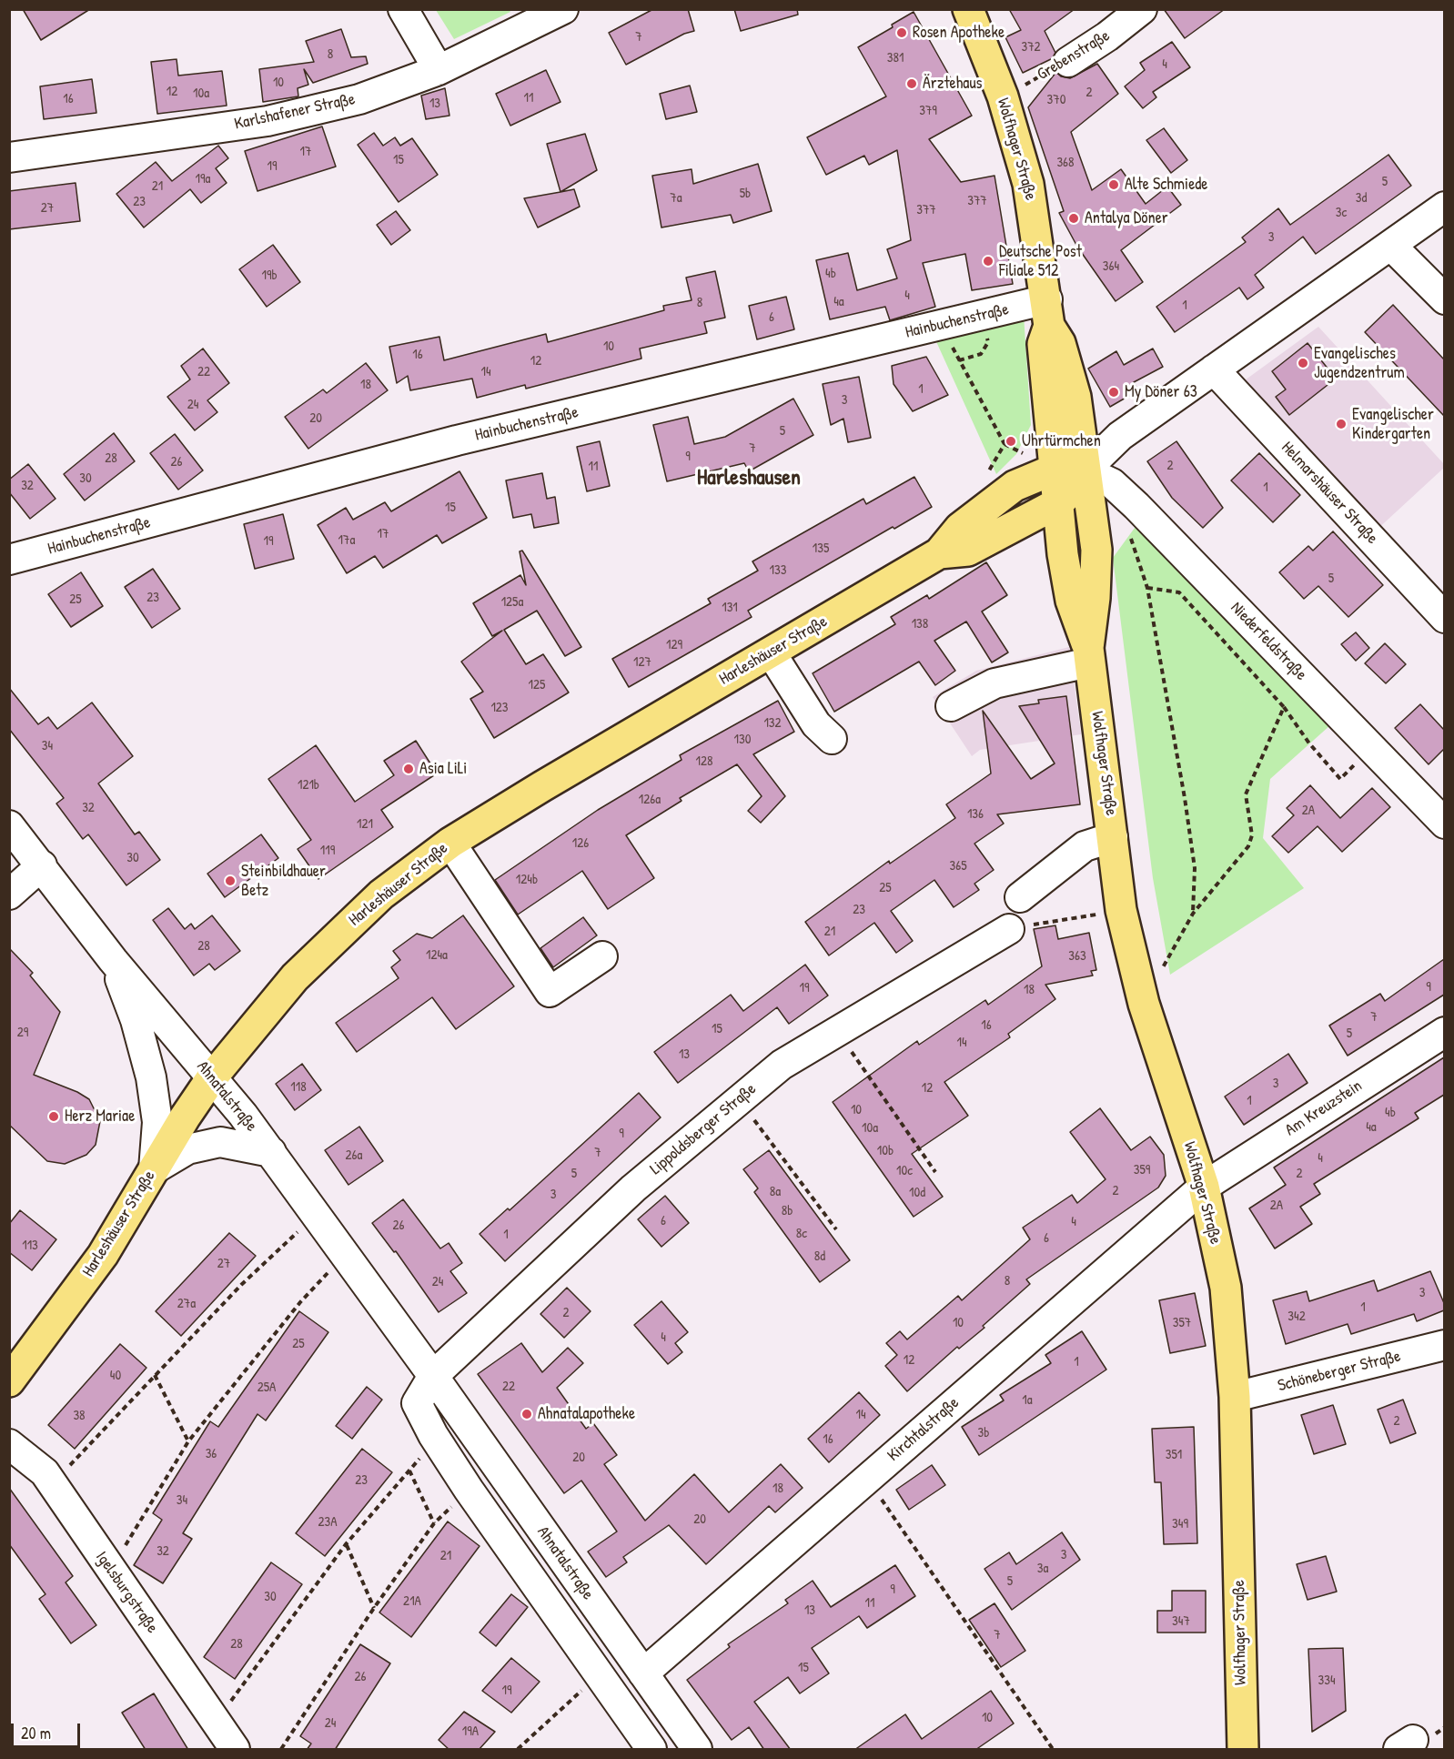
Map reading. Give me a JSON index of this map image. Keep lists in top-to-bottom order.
{
  "streets": {
    "main road": ["Wolfhager Straße", "Harleshäuser Straße"],
    "street": [
      "Grebenstraße",
      "Karlshafener Straße",
      "Hainbuchenstraße",
      "Helmarshäuser Straße",
      "Niederfeldstraße",
      "Ahnatalstraße",
      "Am Kreuzstein",
      "Lippoldsberger Straße",
      "Schöneberger Straße",
      "Kirchtalstraße",
      "Igelsburgstraße"
    ]
  },
  "crossings": [
    ["Grebenstraße", "Wolfhager Straße"],
    ["Wolfhager Straße", "Hainbuchenstraße"],
    ["Wolfhager Straße", "Niederfeldstraße"],
    ["Wolfhager Straße", "Harleshäuser Straße"],
    ["Wolfhager Straße", "Am Kreuzstein"],
    ["Wolfhager Straße", "Schöneberger Straße"],
    ["Wolfhager Straße", "Kirchtalstraße"],
    ["Niederfeldstraße", "Harleshäuser Straße"],
    ["Harleshäuser Straße", "Ahnatalstraße"],
    ["Ahnatalstraße", "Lippoldsberger Straße"],
    ["Ahnatalstraße", "Kirchtalstraße"],
    ["Am Kreuzstein", "Kirchtalstraße"]
  ],
  "districts": ["Harleshausen"],
  "places": [
    "Rosen Apotheke",
    "Ärztehaus",
    "Alte Schmiede",
    "Antalya Döner",
    "Deutsche Post Filiale 512",
    "Evangelisches Jugendzentrum",
    "My Döner 63",
    "Evangelischer Kindergarten",
    "Uhrtürmchen",
    "Asia LiLi",
    "Steinbildhauer Betz",
    "Herz Mariae",
    "Ahnatalapotheke"
  ],
  "house_numbers": [
    "7",
    "372",
    "8",
    "381",
    "4",
    "10",
    "12",
    "2",
    "10a",
    "11",
    "16",
    "370",
    "13",
    "379",
    "17",
    "15",
    "368",
    "19",
    "19a",
    "5",
    "21",
    "5b",
    "7a",
    "3d",
    "377",
    "23",
    "27",
    "377",
    "3c",
    "3",
    "364",
    "4b",
    "19b",
    "4",
    "4a",
    "8",
    "1",
    "6",
    "10",
    "16",
    "12",
    "22",
    "14",
    "18",
    "1",
    "3",
    "24",
    "20",
    "5",
    "7",
    "9",
    "28",
    "26",
    "2",
    "11",
    "30",
    "32",
    "1",
    "15",
    "17",
    "17a",
    "19",
    "135",
    "133",
    "5",
    "23",
    "25",
    "125a",
    "131",
    "138",
    "129",
    "127",
    "125",
    "123",
    "132",
    "130",
    "34",
    "128",
    "121b",
    "126a",
    "32",
    "2A",
    "136",
    "121",
    "126",
    "119",
    "30",
    "365",
    "124b",
    "25",
    "23",
    "21",
    "28",
    "124a",
    "363",
    "9",
    "19",
    "18",
    "7",
    "16",
    "15",
    "29",
    "5",
    "14",
    "13",
    "3",
    "118",
    "12",
    "1",
    "10",
    "4b",
    "4a",
    "10a",
    "9",
    "10b",
    "7",
    "26a",
    "4",
    "359",
    "10c",
    "5",
    "2",
    "2",
    "8a",
    "10d",
    "3",
    "2A",
    "8b",
    "6",
    "4",
    "26",
    "8c",
    "1",
    "6",
    "113",
    "8d",
    "27",
    "8",
    "24",
    "3",
    "27a",
    "1",
    "2",
    "342",
    "10",
    "357",
    "4",
    "25",
    "12",
    "1",
    "40",
    "22",
    "25A",
    "1a",
    "14",
    "38",
    "2",
    "3b",
    "16",
    "36",
    "351",
    "20",
    "23",
    "18",
    "34",
    "20",
    "23A",
    "349",
    "32",
    "3",
    "21",
    "3a",
    "5",
    "9",
    "30",
    "21A",
    "11",
    "13",
    "347",
    "7",
    "28",
    "15",
    "26",
    "334",
    "19",
    "10",
    "24",
    "19A"
  ],
  "scale_bar": "20 m"
}
